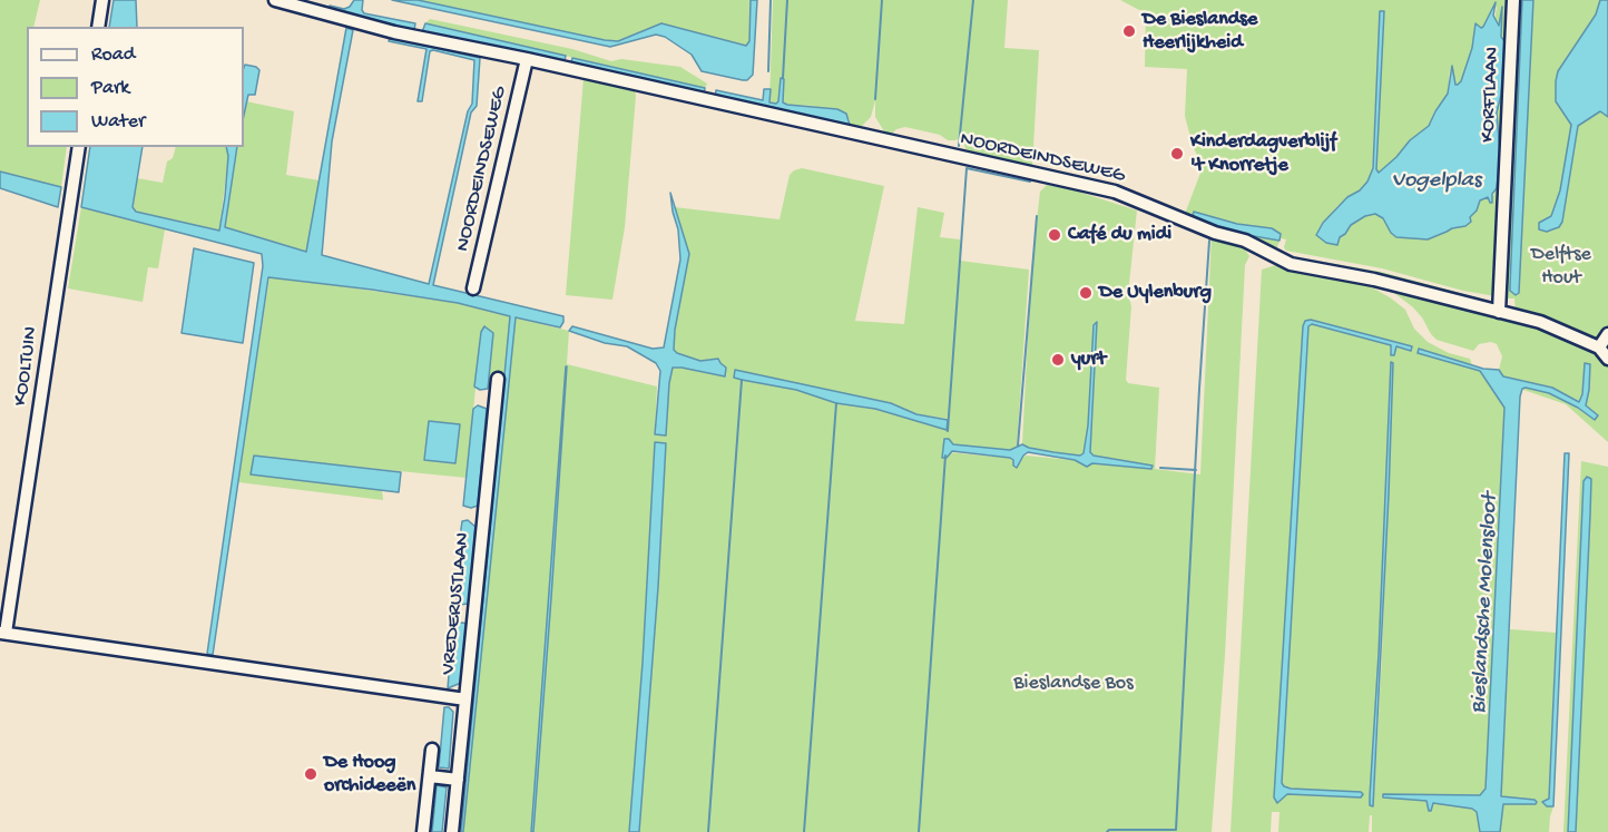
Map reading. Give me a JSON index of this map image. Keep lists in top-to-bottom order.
{
  "streets": {
    "street": [
      "KORFTLAAN",
      "NOORDEINDSEWEG",
      "KOOLTUIN",
      "VREDERUSTLAAN"
    ]
  },
  "crossings": [
    ["KORFTLAAN", "NOORDEINDSEWEG"],
    ["KOOLTUIN", "VREDERUSTLAAN"]
  ],
  "water": ["Vogelplas", "Bieslandsche Molensloot"],
  "parks": ["Delftse Hout", "Bieslandse Bos"],
  "places": [
    "De Bieslandse Heerlijkheid",
    "Kinderdagverblijf 't Knorretje",
    "Café du midi",
    "De Uylenburg",
    "yurt",
    "De Hoog orchideeën"
  ],
  "legend": ["Road", "Park", "Water"]
}
